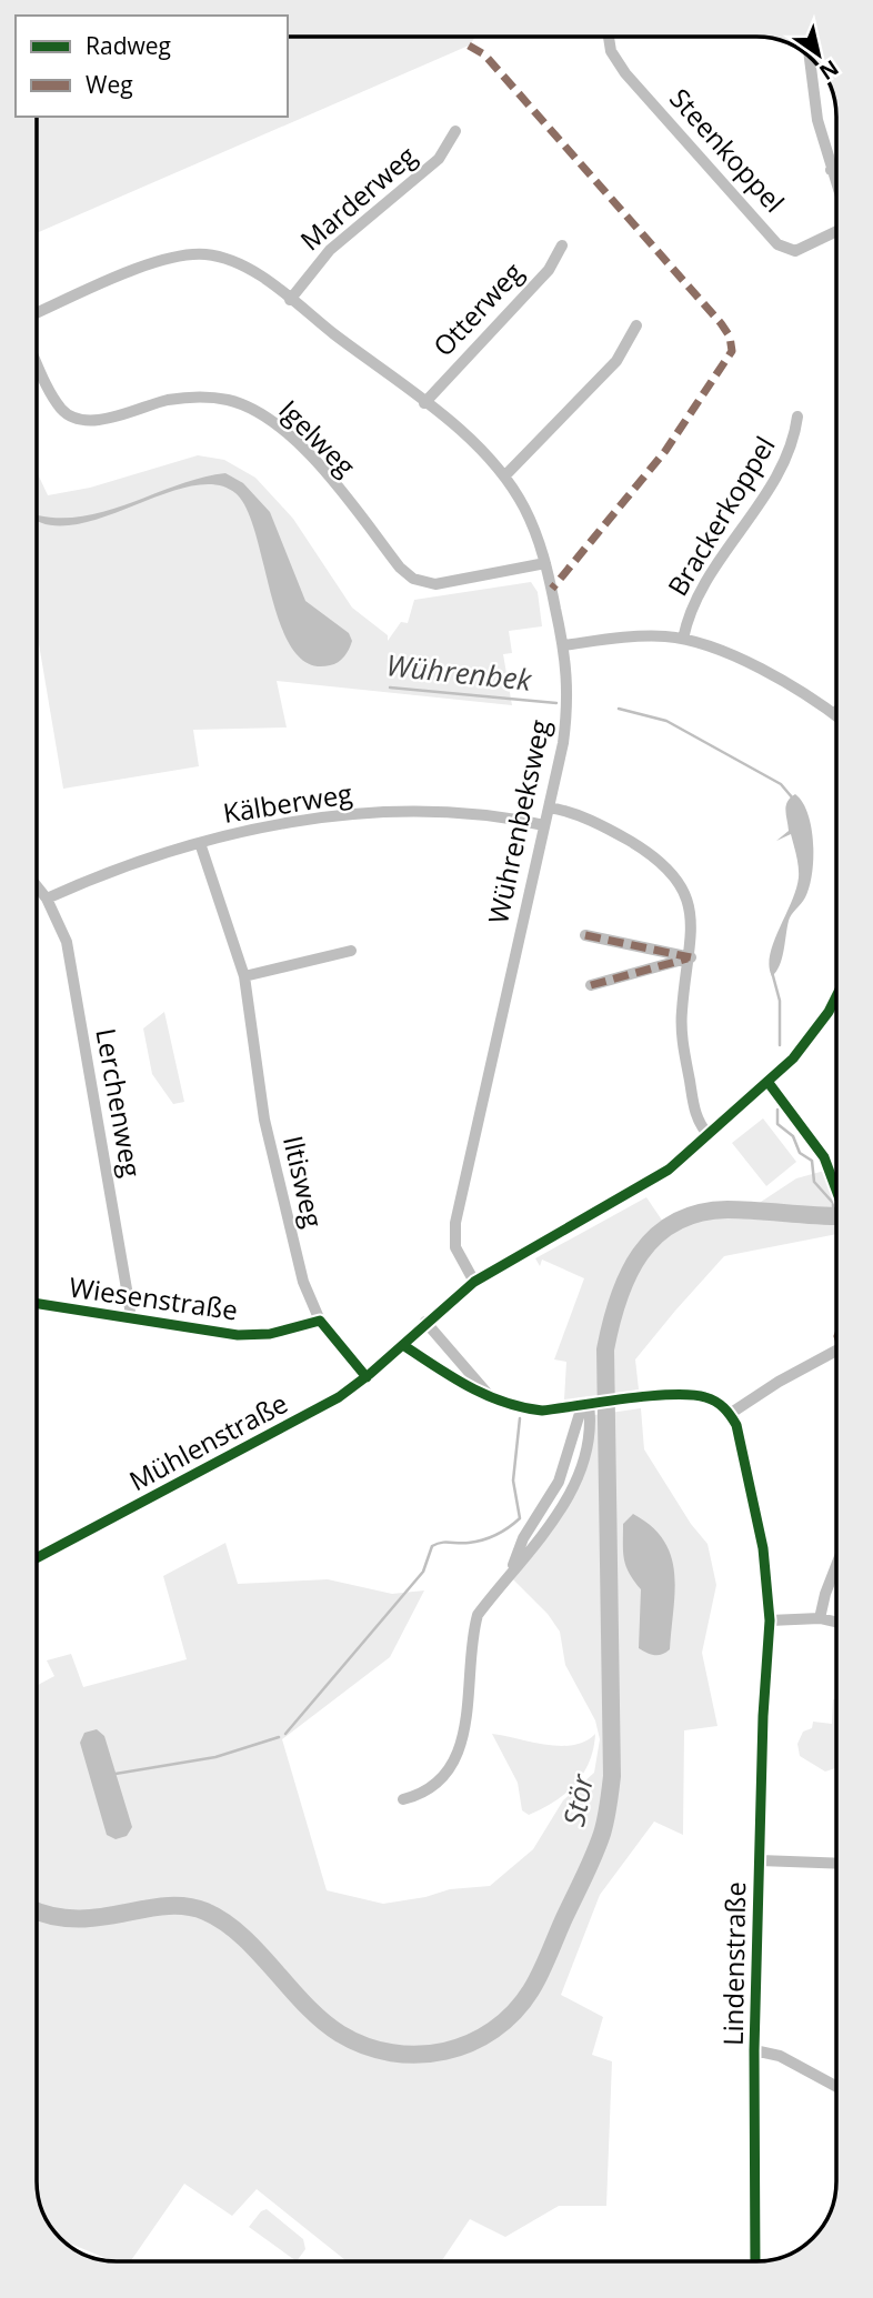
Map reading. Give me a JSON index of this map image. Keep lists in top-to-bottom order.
{
  "streets": {
    "street": [
      "Steenkoppel",
      "Marderweg",
      "Otterweg",
      "Igelweg",
      "Brackerkoppel",
      "Kälberweg",
      "Wührenbeksweg",
      "Lerchenweg",
      "Iltisweg",
      "Wiesenstraße",
      "Mühlenstraße",
      "Lindenstraße"
    ]
  },
  "crossings": [
    ["Marderweg", "Wührenbeksweg"],
    ["Otterweg", "Wührenbeksweg"],
    ["Igelweg", "Wührenbeksweg"],
    ["Kälberweg", "Wührenbeksweg"],
    ["Kälberweg", "Lerchenweg"],
    ["Kälberweg", "Iltisweg"],
    ["Wührenbeksweg", "Mühlenstraße"],
    ["Lerchenweg", "Wiesenstraße"],
    ["Iltisweg", "Wiesenstraße"],
    ["Iltisweg", "Mühlenstraße"]
  ],
  "water": ["Wührenbek", "Stör"],
  "legend": ["Radweg", "Weg"],
  "north": "bottom right"
}
